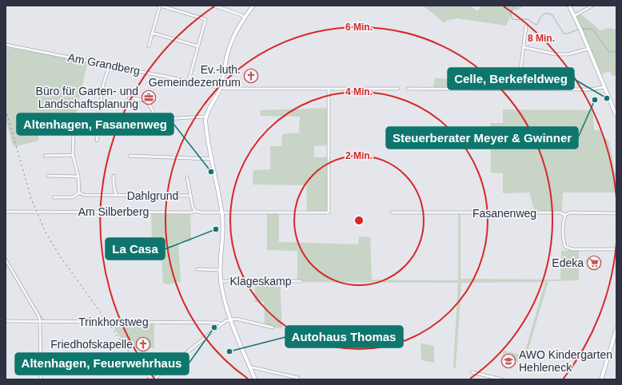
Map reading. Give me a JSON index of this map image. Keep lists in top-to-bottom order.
{
  "streets": {
    "street": [
      "Am Grandberg",
      "Dahlgrund",
      "Am Silberberg",
      "Fasanenweg",
      "Klageskamp",
      "Trinkhorstweg"
    ]
  },
  "crossings": [
    ["Dahlgrund", "Am Silberberg"]
  ],
  "places": {
    "church": ["Ev.-luth. Gemeindezentrum", "Friedhofskapelle"],
    "office": ["Büro für Garten- und Landschaftsplanung"],
    "other": [
      "Celle, Berkefeldweg",
      "Steuerberater Meyer & Gwinner",
      "Altenhagen, Fasanenweg",
      "La Casa",
      "Altenhagen, Feuerwehrhaus",
      "Autohaus Thomas"
    ],
    "supermarket": ["Edeka"],
    "school or university": ["AWO Kindergarten Hehleneck"]
  },
  "rings": [
    "6 Min.",
    "8 Min.",
    "4 Min.",
    "2 Min."
  ]
}
